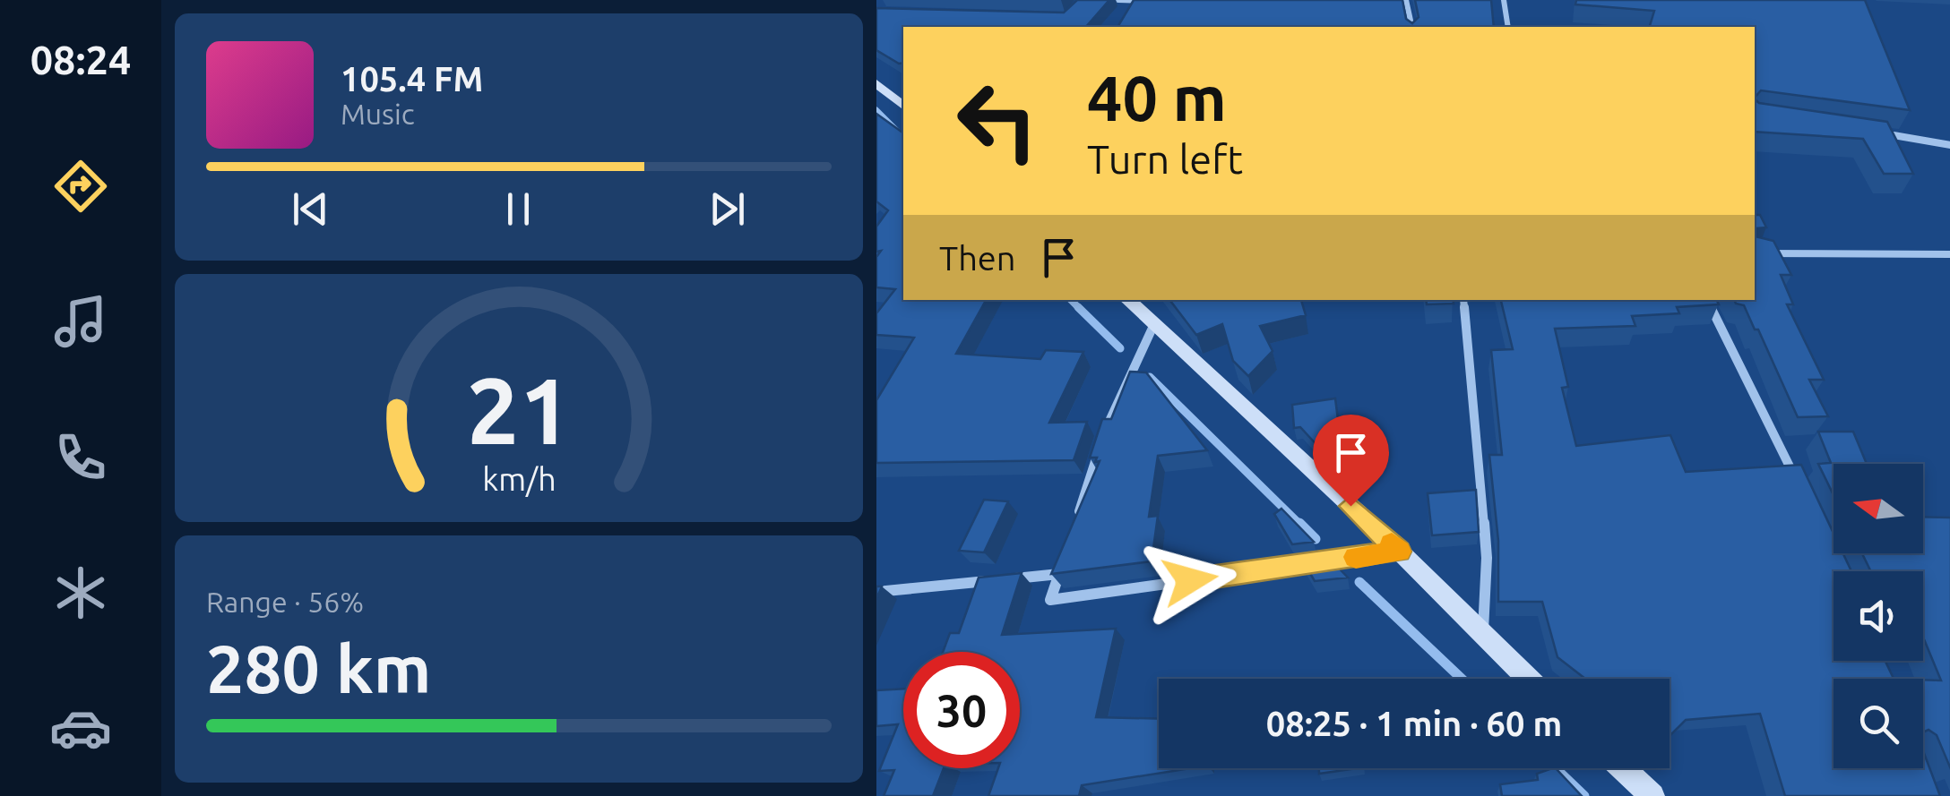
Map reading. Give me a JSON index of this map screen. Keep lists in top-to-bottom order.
{
  "north": "left",
  "page": {
    "tabs": "08:24",
    "turn": ["40 m", "Turn left"],
    "song": ["105.4 FM", "Music"],
    "then": "Then",
    "tile": ["Range · 56%", "280 km"],
    "limit": "30",
    "trip": "08:25 · 1 min · 60 m",
    "gauge": ["21", "km/h"]
  }
}
